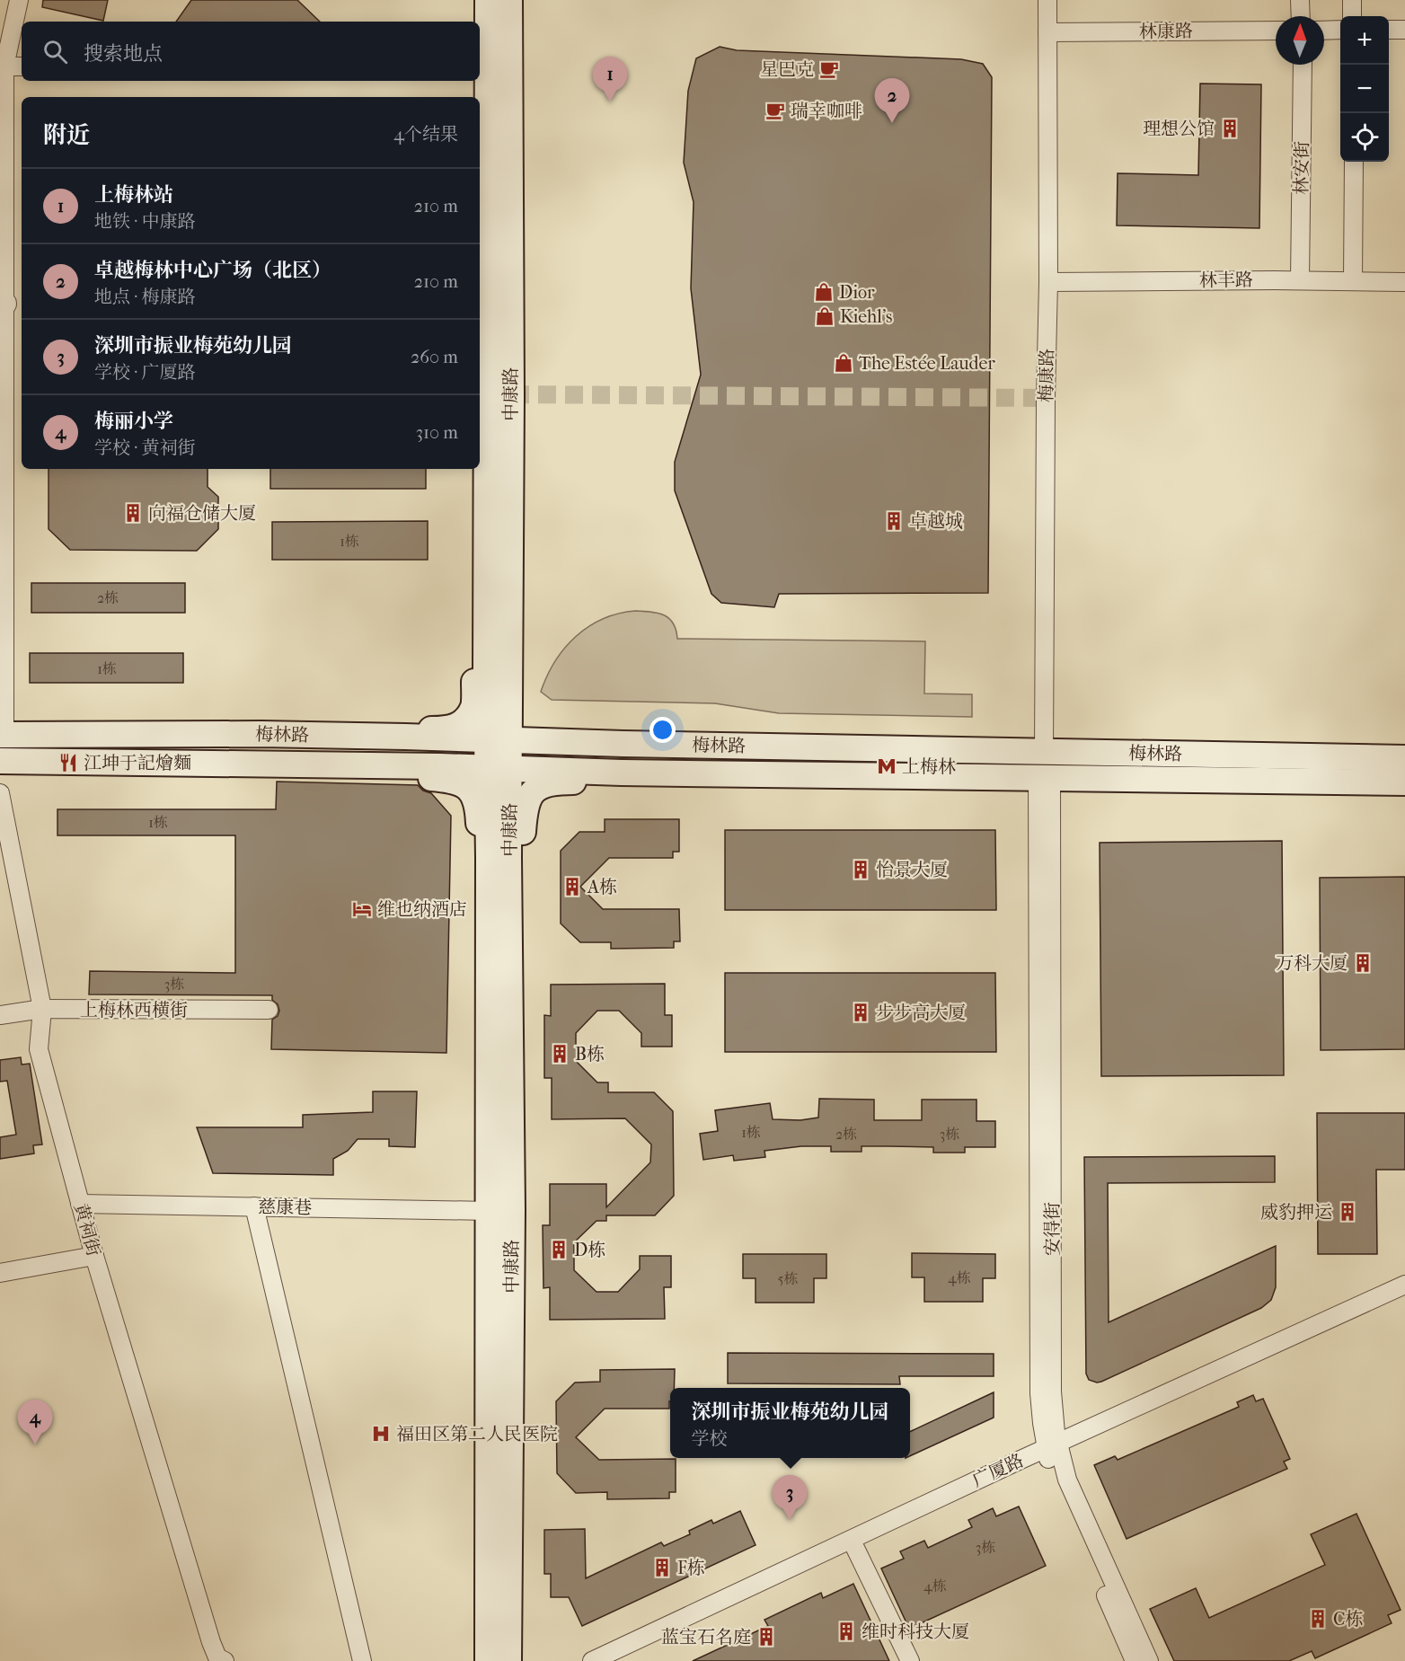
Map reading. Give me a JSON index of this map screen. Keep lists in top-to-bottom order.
{
  "streets": {
    "main road": ["中康路", "梅林路"],
    "street": [
      "林康路",
      "林安街",
      "林丰路",
      "梅康路",
      "上梅林西横街",
      "慈康巷",
      "安得街",
      "黄祠街",
      "广厦路"
    ]
  },
  "crossings": [
    ["林康路", "梅康路"],
    ["林安街", "林丰路"],
    ["林丰路", "梅康路"],
    ["梅康路", "梅林路"],
    ["中康路", "梅林路"],
    ["中康路", "慈康巷"],
    ["梅林路", "安得街"],
    ["上梅林西横街", "黄祠街"],
    ["慈康巷", "黄祠街"],
    ["安得街", "广厦路"]
  ],
  "places": {
    "cafe": ["星巴克", "瑞幸咖啡"],
    "building": [
      "理想公馆",
      "向福仓储大厦",
      "卓越城",
      "怡景大厦",
      "A栋",
      "万科大厦",
      "步步高大厦",
      "B栋",
      "威豹押运",
      "D栋",
      "F栋",
      "C栋",
      "维时科技大厦",
      "蓝宝石名庭"
    ],
    "shop": ["Dior", "Kiehl's", "The Estée Lauder"],
    "restaurant": ["江坤于記燴麵"],
    "metro station": ["上梅林"],
    "hotel": ["维也纳酒店"],
    "hospital": ["福田区第二人民医院"]
  },
  "house_numbers": [
    "1栋",
    "2栋",
    "1栋",
    "1栋",
    "3栋",
    "1栋",
    "2栋",
    "3栋",
    "4栋",
    "5栋",
    "3栋",
    "4栋"
  ],
  "north": "top",
  "page": {
    "map_buttons": ["+", "−"],
    "search": "搜索地点",
    "pins": [
      "1",
      "2",
      "4",
      "3"
    ],
    "heading": ["附近", "4个结果"],
    "list": [
      {
        "mark": "1",
        "name": "上梅林站",
        "note": "地铁 · 中康路",
        "value": "210 m"
      },
      {
        "mark": "2",
        "name": "卓越梅林中心广场（北区）",
        "note": "地点 · 梅康路",
        "value": "210 m"
      },
      {
        "mark": "3",
        "name": "深圳市振业梅苑幼儿园",
        "note": "学校 · 广厦路",
        "value": "260 m"
      },
      {
        "mark": "4",
        "name": "梅丽小学",
        "note": "学校 · 黄祠街",
        "value": "310 m"
      }
    ],
    "popup": ["深圳市振业梅苑幼儿园", "学校"]
  }
}
